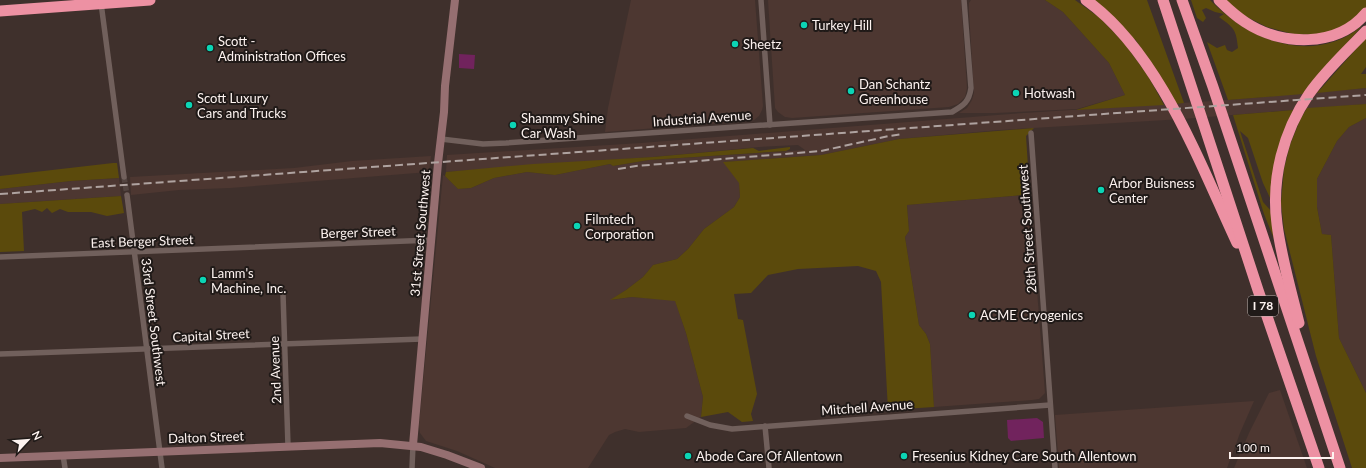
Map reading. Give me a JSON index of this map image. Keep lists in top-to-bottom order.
{
  "streets": {
    "highway": ["I 78"],
    "main road": ["31st Street Southwest", "Dalton Street"],
    "street": [
      "Industrial Avenue",
      "28th Street Southwest",
      "Berger Street",
      "East Berger Street",
      "33rd Street Southwest",
      "Capital Street",
      "2nd Avenue",
      "Mitchell Avenue"
    ]
  },
  "crossings": [
    ["Industrial Avenue", "31st Street Southwest"],
    ["28th Street Southwest", "Mitchell Avenue"],
    ["Berger Street", "31st Street Southwest"],
    ["Berger Street", "East Berger Street"],
    ["31st Street Southwest", "Capital Street"],
    ["31st Street Southwest", "Dalton Street"],
    ["East Berger Street", "33rd Street Southwest"],
    ["33rd Street Southwest", "Capital Street"],
    ["33rd Street Southwest", "Dalton Street"],
    ["Capital Street", "2nd Avenue"],
    ["2nd Avenue", "Dalton Street"]
  ],
  "places": [
    "Turkey Hill",
    "Sheetz",
    "Scott - Administration Offices",
    "Dan Schantz Greenhouse",
    "Hotwash",
    "Scott Luxury Cars and Trucks",
    "Shammy Shine Car Wash",
    "Arbor Buisness Center",
    "Filmtech Corporation",
    "Lamm's Machine, Inc.",
    "ACME Cryogenics",
    "Abode Care Of Allentown",
    "Fresenius Kidney Care South Allentown"
  ],
  "scale_bar": "100 m",
  "north": "top right"
}
